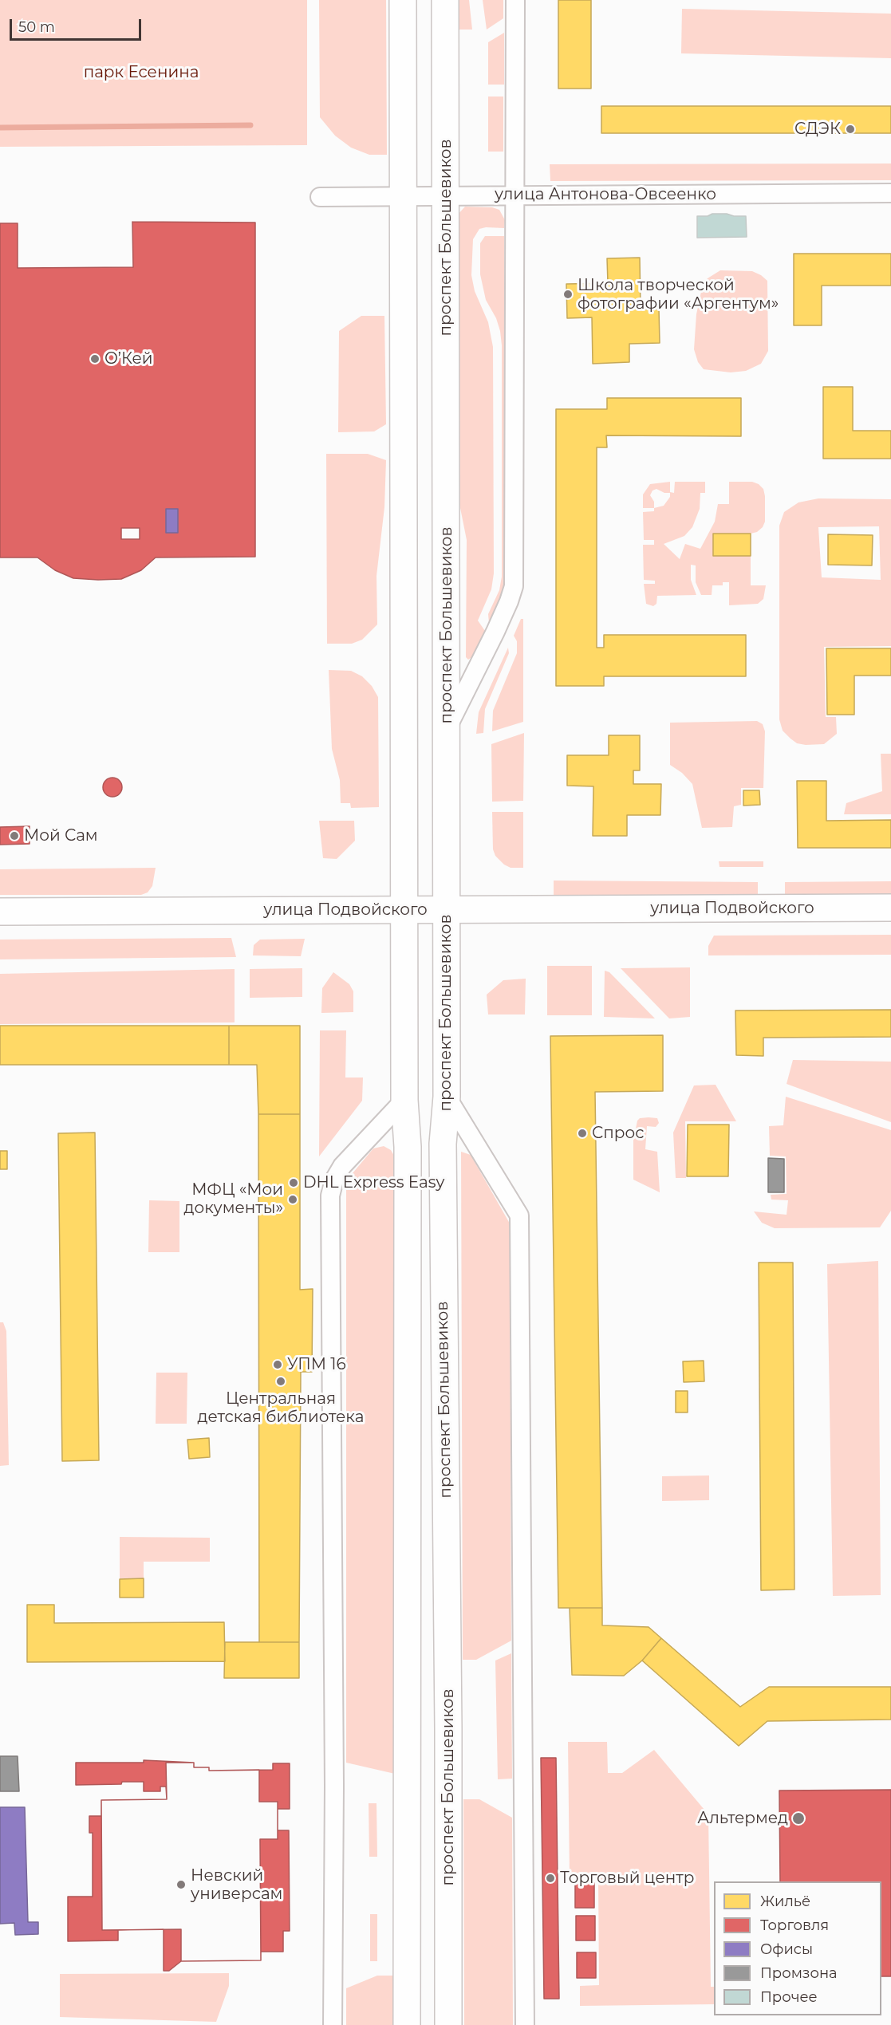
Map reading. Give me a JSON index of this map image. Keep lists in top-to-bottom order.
{
  "streets": {
    "main road": ["проспект Большевиков", "улица Подвойского"],
    "street": ["улица Антонова-Овсеенко"]
  },
  "crossings": [
    ["улица Антонова-Овсеенко", "проспект Большевиков"],
    ["проспект Большевиков", "улица Подвойского"]
  ],
  "parks": ["парк Есенина"],
  "places": [
    "СДЭК",
    "Школа творческой фотографии «Аргентум»",
    "О’Кей",
    "Мой Сам",
    "Спрос",
    "DHL Express Easy",
    "МФЦ «Мои документы»",
    "УПМ 16",
    "Центральная детская библиотека",
    "Альтермед",
    "Торговый центр",
    "Невский универсам"
  ],
  "legend": [
    "Жильё",
    "Торговля",
    "Офисы",
    "Промзона",
    "Прочее"
  ],
  "scale_bar": "50 m"
}
